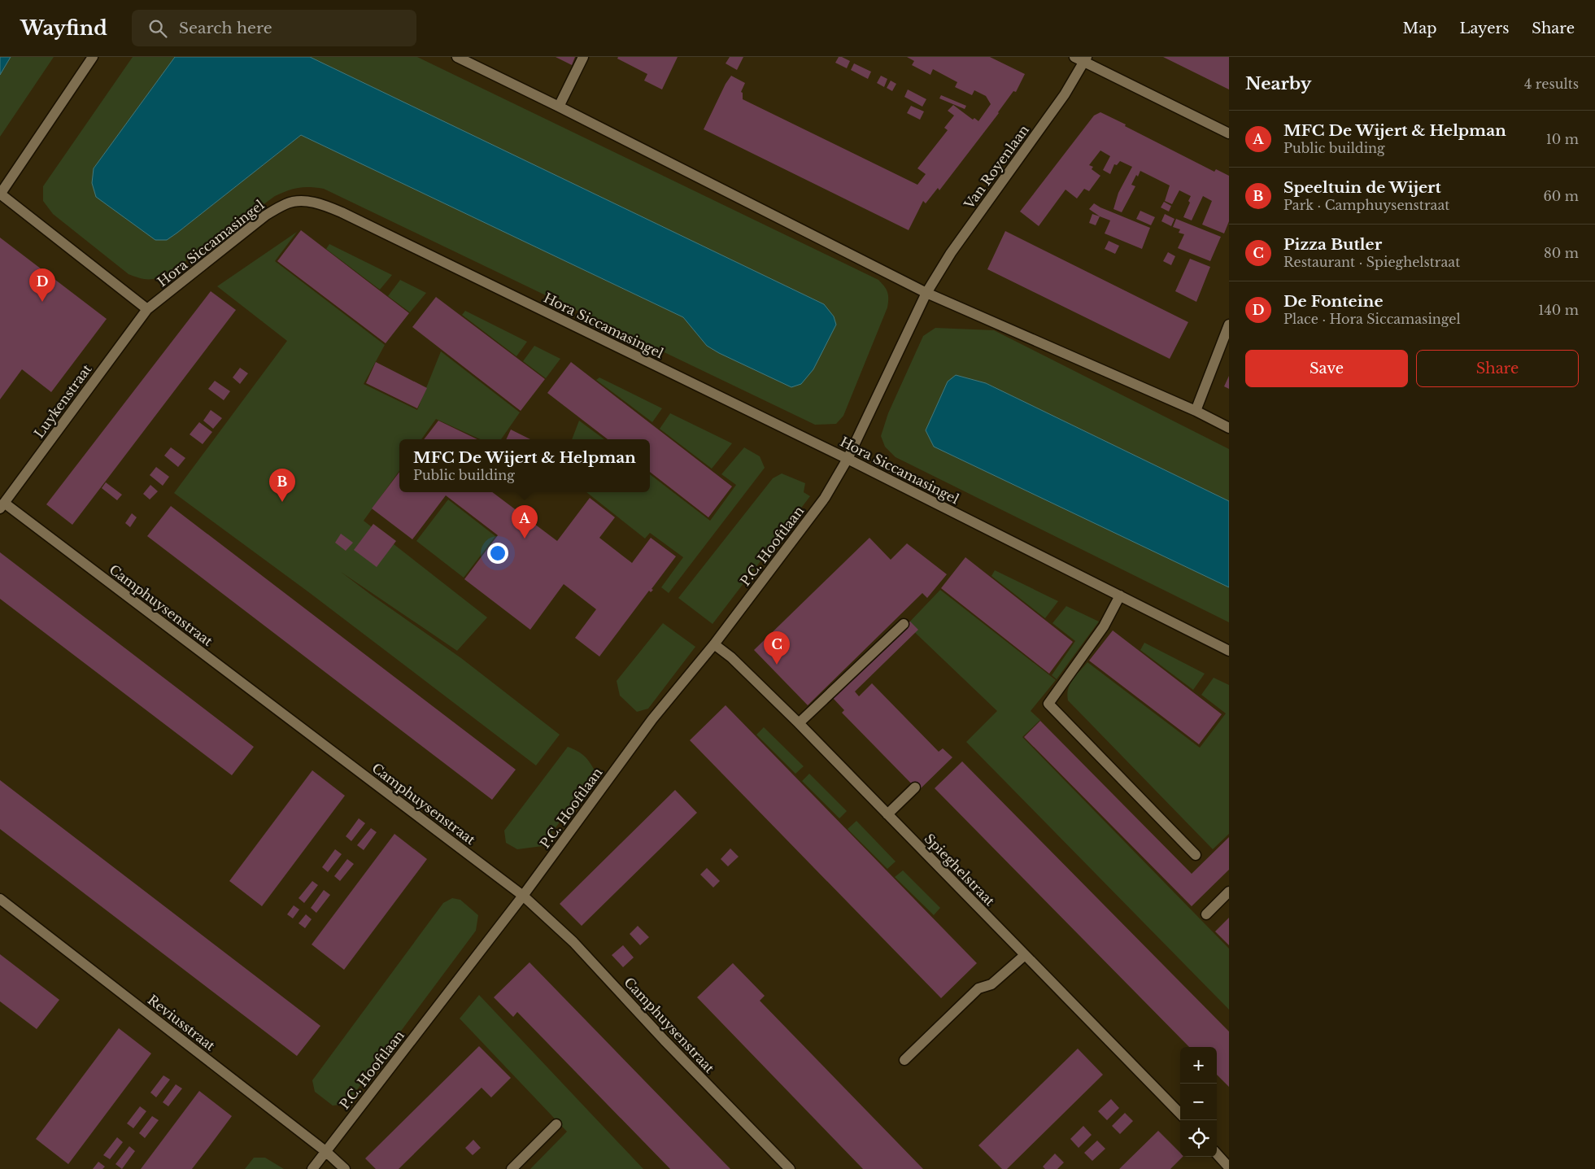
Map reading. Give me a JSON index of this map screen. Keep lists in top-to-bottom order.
{
  "streets": {
    "street": [
      "Van Royenlaan",
      "Hora Siccamasingel",
      "Luykenstraat",
      "P.C. Hooftlaan",
      "Camphuysenstraat",
      "Spieghelstraat",
      "Reviusstraat"
    ]
  },
  "crossings": [
    ["Van Royenlaan", "Hora Siccamasingel"],
    ["Van Royenlaan", "P.C. Hooftlaan"],
    ["Hora Siccamasingel", "Luykenstraat"],
    ["Hora Siccamasingel", "P.C. Hooftlaan"],
    ["Luykenstraat", "Camphuysenstraat"],
    ["P.C. Hooftlaan", "Camphuysenstraat"],
    ["P.C. Hooftlaan", "Spieghelstraat"],
    ["P.C. Hooftlaan", "Reviusstraat"]
  ],
  "page": {
    "header": "Wayfind",
    "search": "Search here",
    "nav": ["Map", "Layers", "Share"],
    "heading": ["Nearby", "4 results"],
    "list": [
      {
        "mark": "A",
        "name": "MFC De Wijert & Helpman",
        "note": "Public building",
        "value": "10 m"
      },
      {
        "mark": "B",
        "name": "Speeltuin de Wijert",
        "note": "Park · Camphuysenstraat",
        "value": "60 m"
      },
      {
        "mark": "C",
        "name": "Pizza Butler",
        "note": "Restaurant · Spieghelstraat",
        "value": "80 m"
      },
      {
        "mark": "D",
        "name": "De Fonteine",
        "note": "Place · Hora Siccamasingel",
        "value": "140 m"
      }
    ],
    "pins": [
      "D",
      "B",
      "A",
      "C"
    ],
    "buttons": ["Save", "Share"],
    "popup": ["MFC De Wijert & Helpman", "Public building"],
    "map_buttons": ["+", "−"]
  }
}
